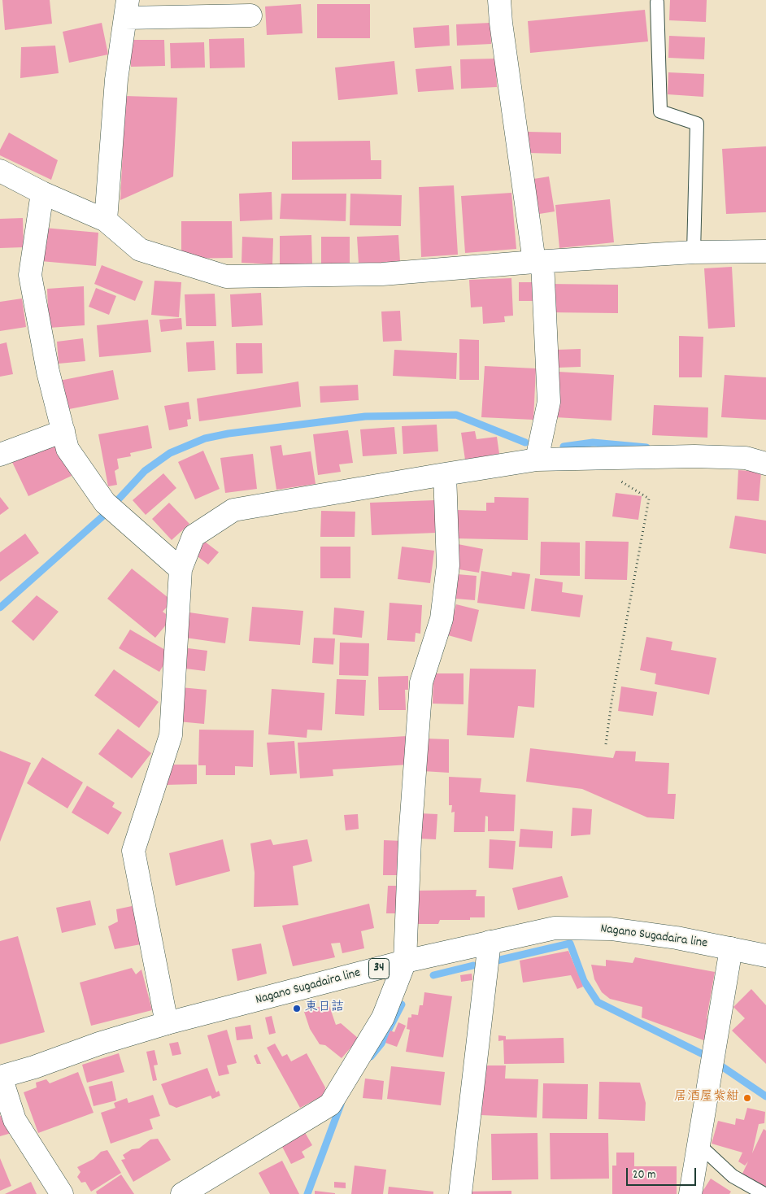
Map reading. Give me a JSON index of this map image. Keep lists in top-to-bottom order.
{
  "streets": {
    "street": ["Nagano Sugadaira line", "34"]
  },
  "places": ["東日詰", "居酒屋紫紺"],
  "scale_bar": "20 m"
}
